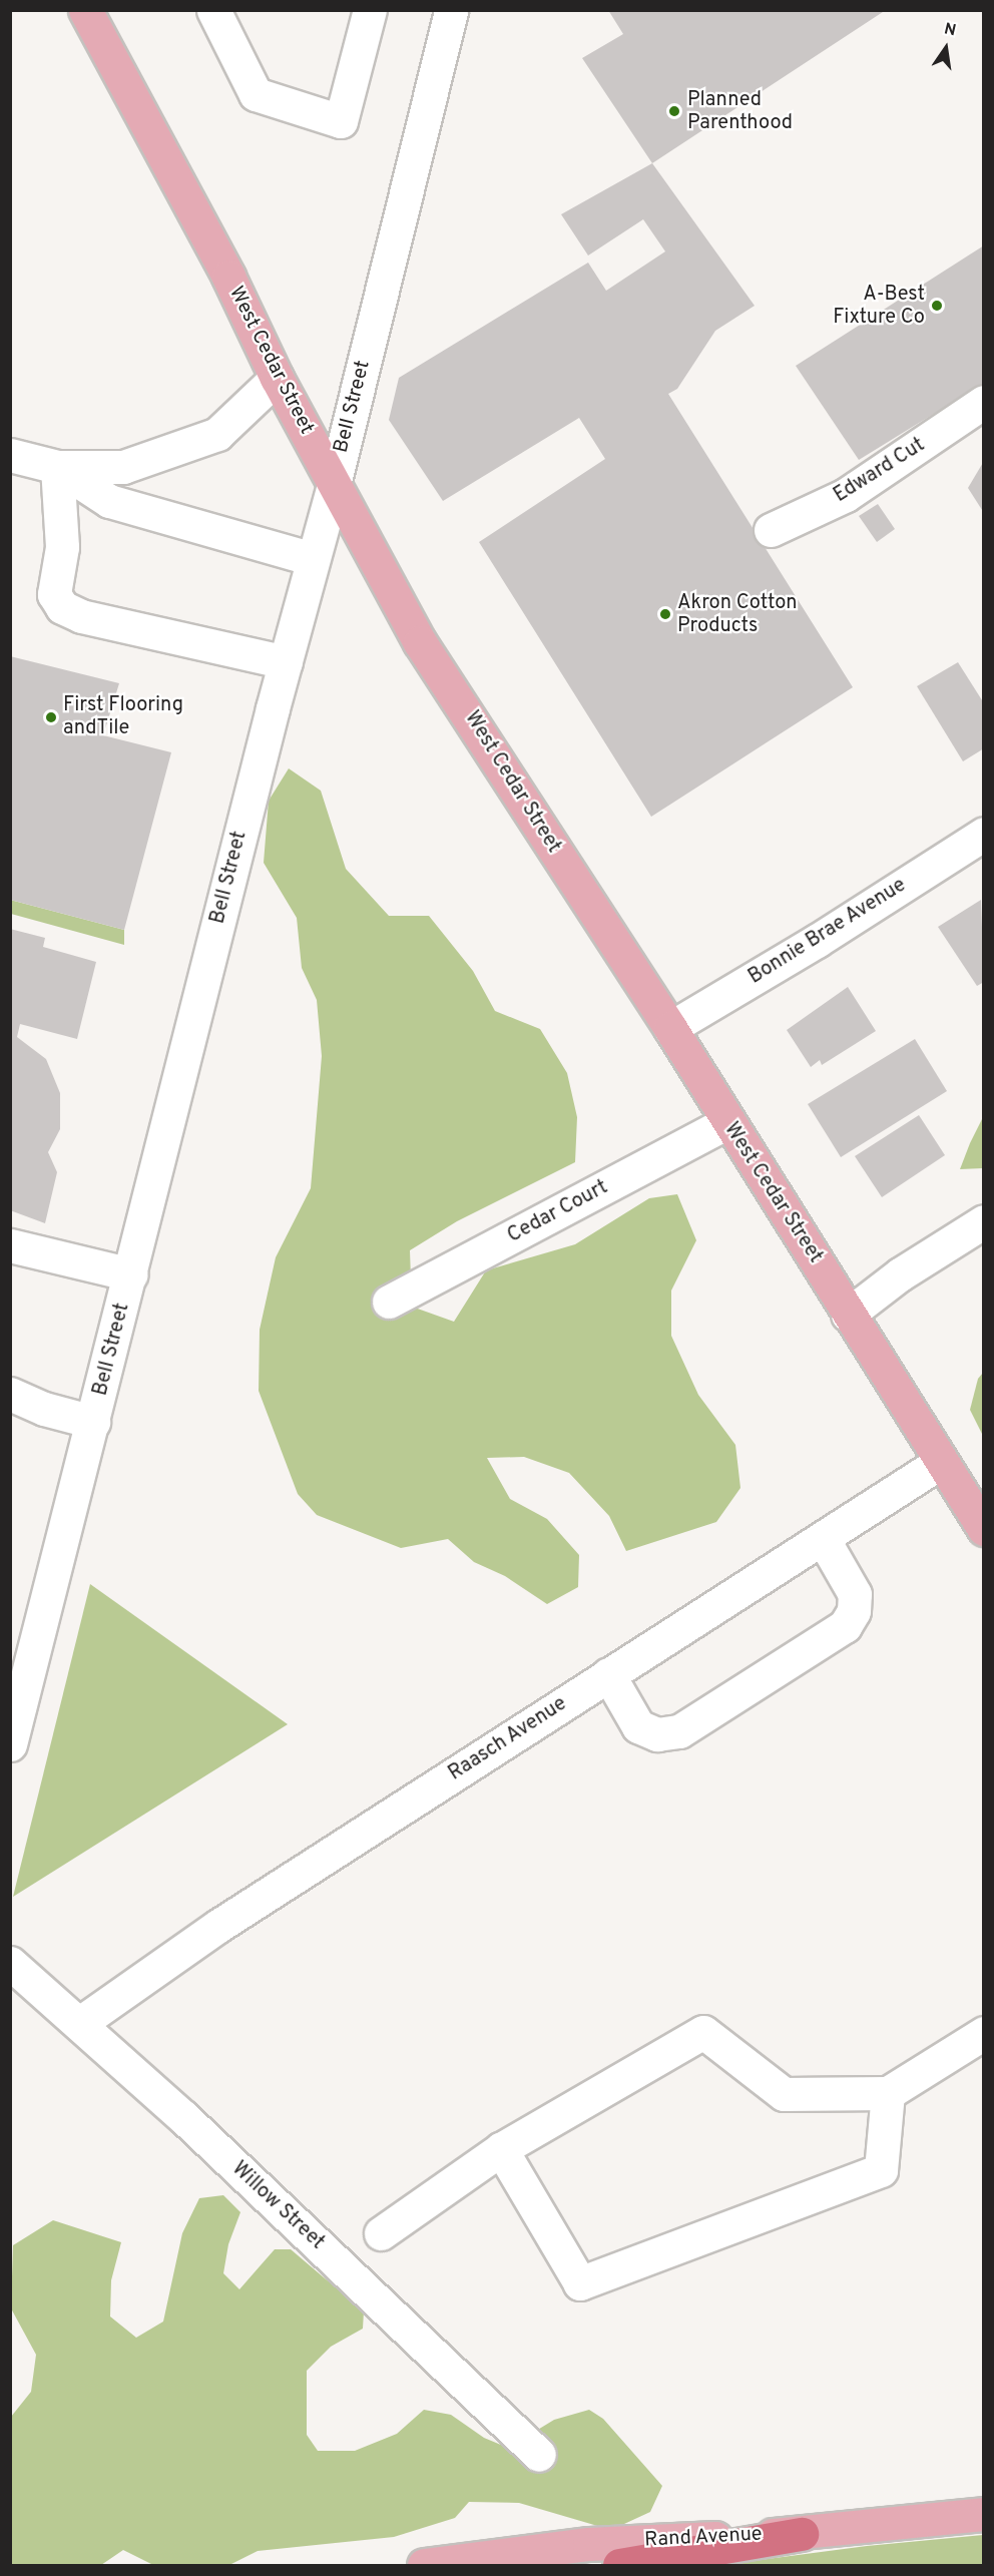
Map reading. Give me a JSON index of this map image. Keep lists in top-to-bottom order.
{
  "streets": {
    "main road": ["West Cedar Street", "Rand Avenue"],
    "street": [
      "Bell Street",
      "Edward Cut",
      "Bonnie Brae Avenue",
      "Cedar Court",
      "Raasch Avenue",
      "Willow Street"
    ]
  },
  "crossings": [
    ["West Cedar Street", "Bell Street"],
    ["West Cedar Street", "Bonnie Brae Avenue"],
    ["West Cedar Street", "Cedar Court"],
    ["West Cedar Street", "Raasch Avenue"],
    ["Raasch Avenue", "Willow Street"]
  ],
  "places": [
    "Planned Parenthood",
    "A-Best Fixture Co",
    "Akron Cotton Products",
    "First Flooring andTile"
  ],
  "north": "top"
}
